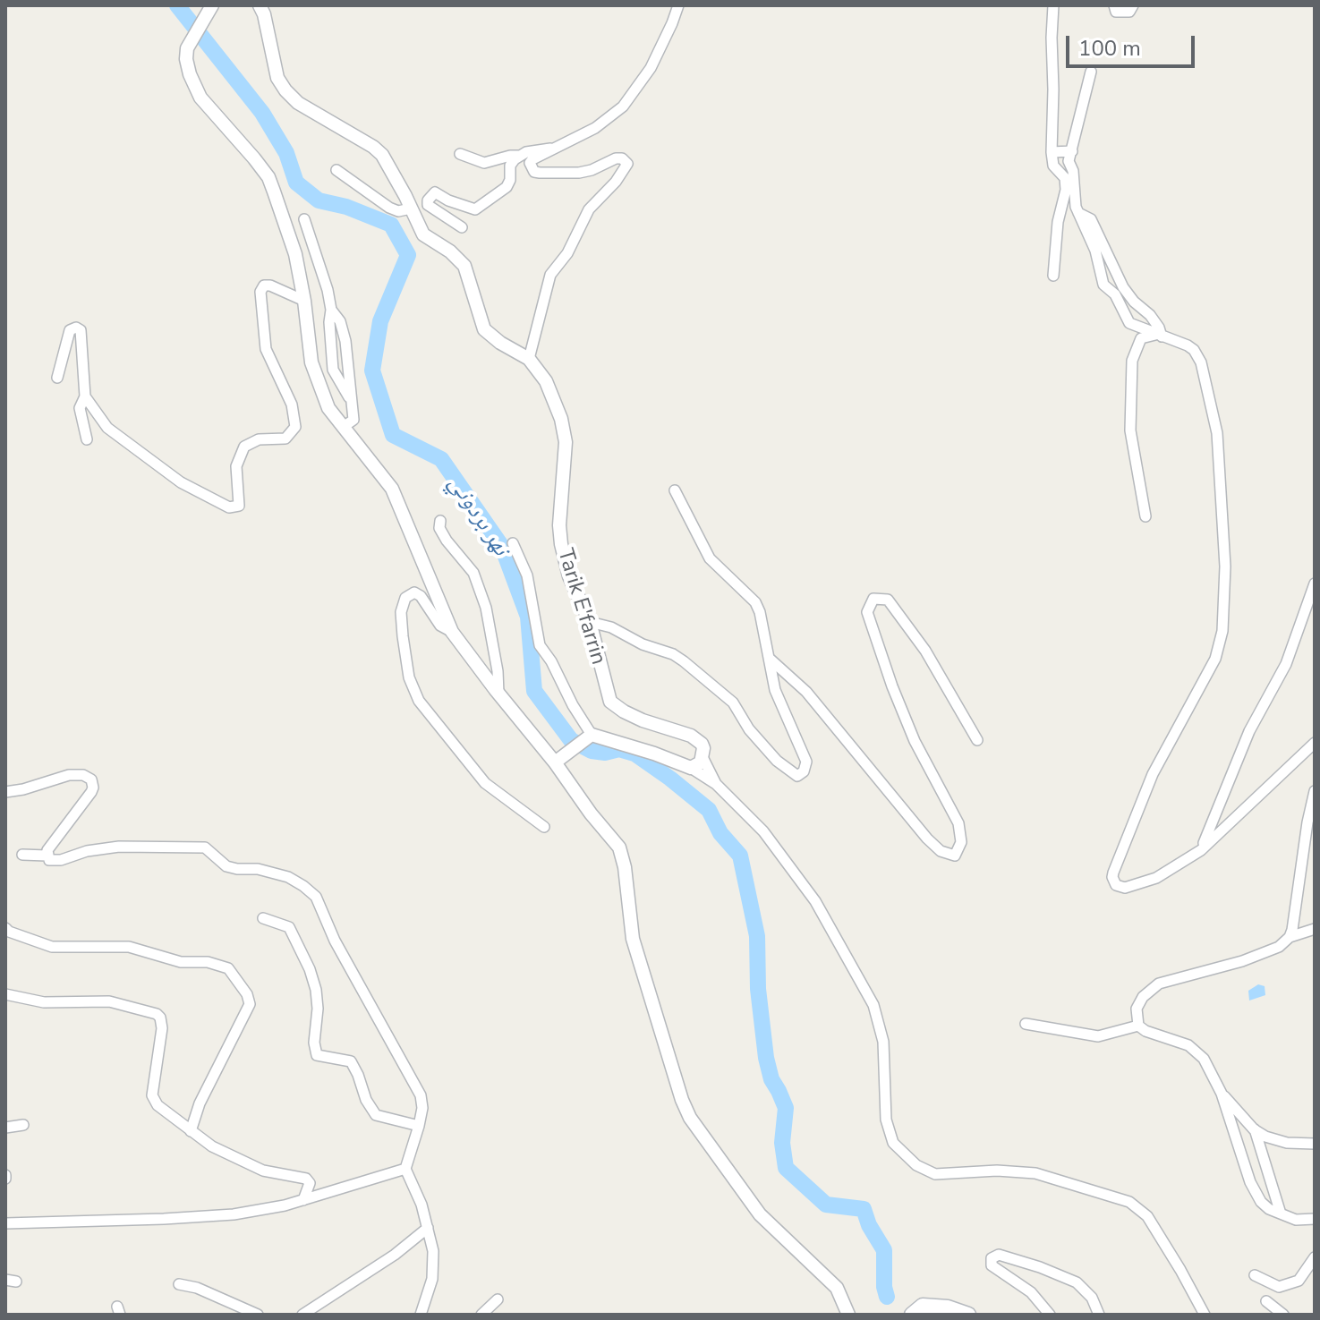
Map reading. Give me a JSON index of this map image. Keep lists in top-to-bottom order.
{
  "streets": {
    "street": ["Tarik E'farrin"]
  },
  "water": ["نهر بردوني"],
  "scale_bar": "100 m"
}
